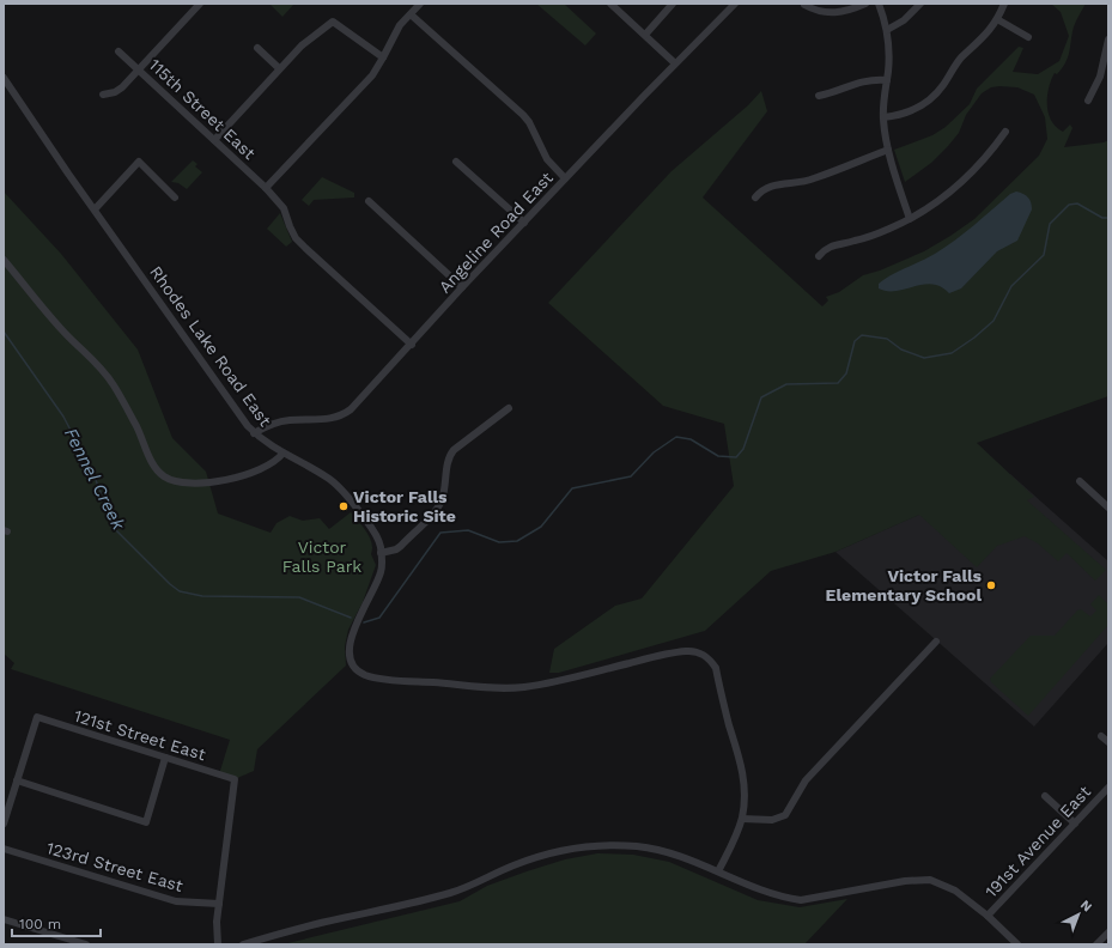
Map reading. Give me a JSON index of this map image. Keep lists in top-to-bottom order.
{
  "streets": {
    "street": [
      "115th Street East",
      "Angeline Road East",
      "Rhodes Lake Road East",
      "121st Street East",
      "191st Avenue East",
      "123rd Street East"
    ]
  },
  "crossings": [
    ["115th Street East", "Angeline Road East"],
    ["Angeline Road East", "Rhodes Lake Road East"],
    ["121st Street East", "123rd Street East"]
  ],
  "water": ["Fennel Creek"],
  "parks": ["Victor Falls Park"],
  "places": ["Victor Falls Historic Site", "Victor Falls Elementary School"],
  "scale_bar": "100 m",
  "north": "top right"
}
